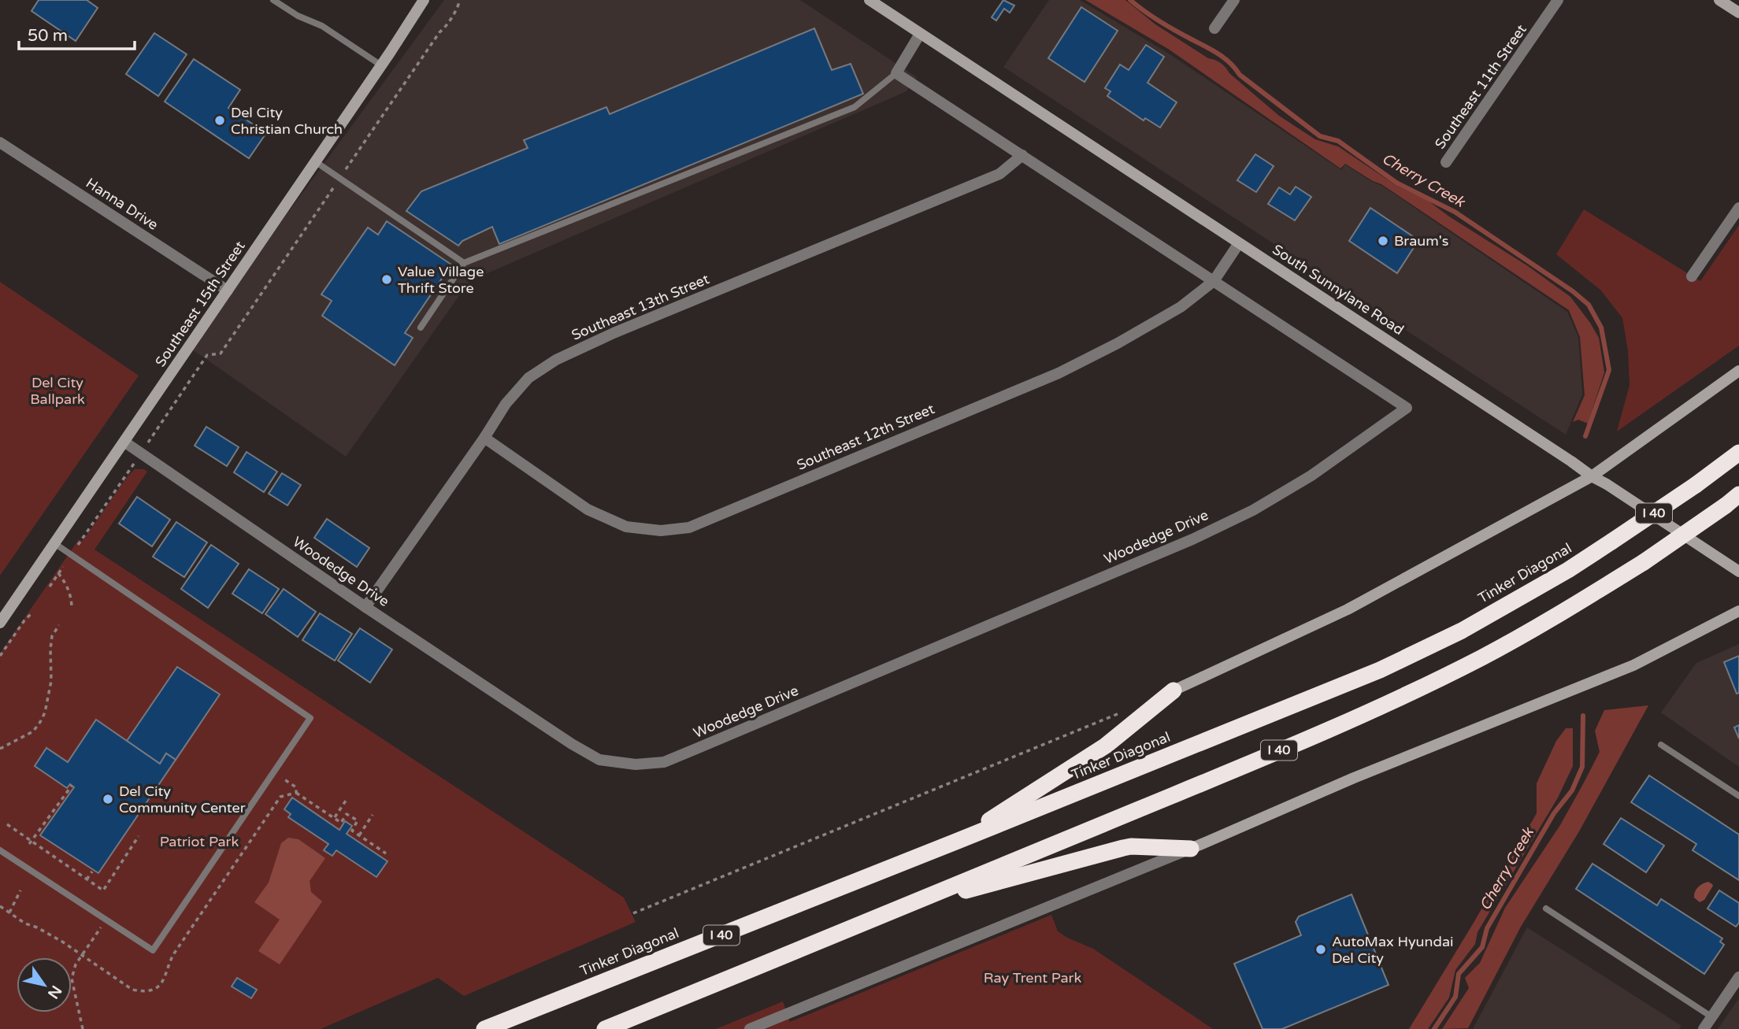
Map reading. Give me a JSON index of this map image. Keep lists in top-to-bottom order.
{
  "streets": {
    "highway": ["I 40", "Tinker Diagonal"],
    "main road": ["South Sunnylane Road", "Southeast 15th Street"],
    "street": [
      "Southeast 11th Street",
      "Hanna Drive",
      "Southeast 13th Street",
      "Southeast 12th Street",
      "Woodedge Drive"
    ]
  },
  "crossings": [
    ["Hanna Drive", "Southeast 15th Street"],
    ["South Sunnylane Road", "Southeast 12th Street"],
    ["Southeast 15th Street", "Woodedge Drive"],
    ["Southeast 13th Street", "Southeast 12th Street"],
    ["Southeast 13th Street", "Woodedge Drive"],
    ["Southeast 12th Street", "Woodedge Drive"]
  ],
  "water": ["Cherry Creek"],
  "parks": ["Del City Ballpark", "Patriot Park", "Ray Trent Park"],
  "places": [
    "Del City Christian Church",
    "Braum's",
    "Value Village Thrift Store",
    "Del City Community Center",
    "AutoMax Hyundai Del City"
  ],
  "scale_bar": "50 m",
  "north": "bottom right"
}
